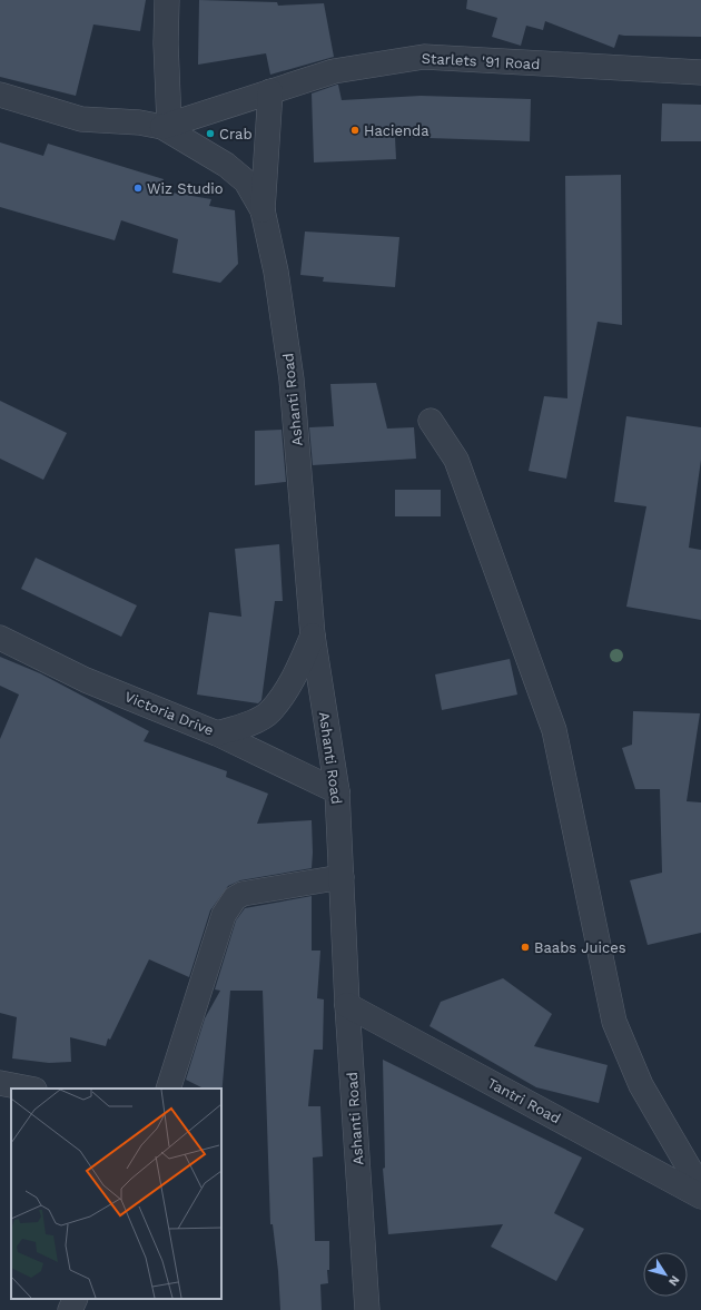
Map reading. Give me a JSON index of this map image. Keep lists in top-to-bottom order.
{
  "streets": {
    "street": [
      "Starlets '91 Road",
      "Ashanti Road",
      "Victoria Drive",
      "Tantri Road"
    ]
  },
  "crossings": [
    ["Starlets '91 Road", "Ashanti Road"],
    ["Ashanti Road", "Victoria Drive"],
    ["Ashanti Road", "Tantri Road"]
  ],
  "places": [
    "Hacienda",
    "Crab",
    "Wiz Studio",
    "Baabs Juices"
  ],
  "north": "bottom right"
}
